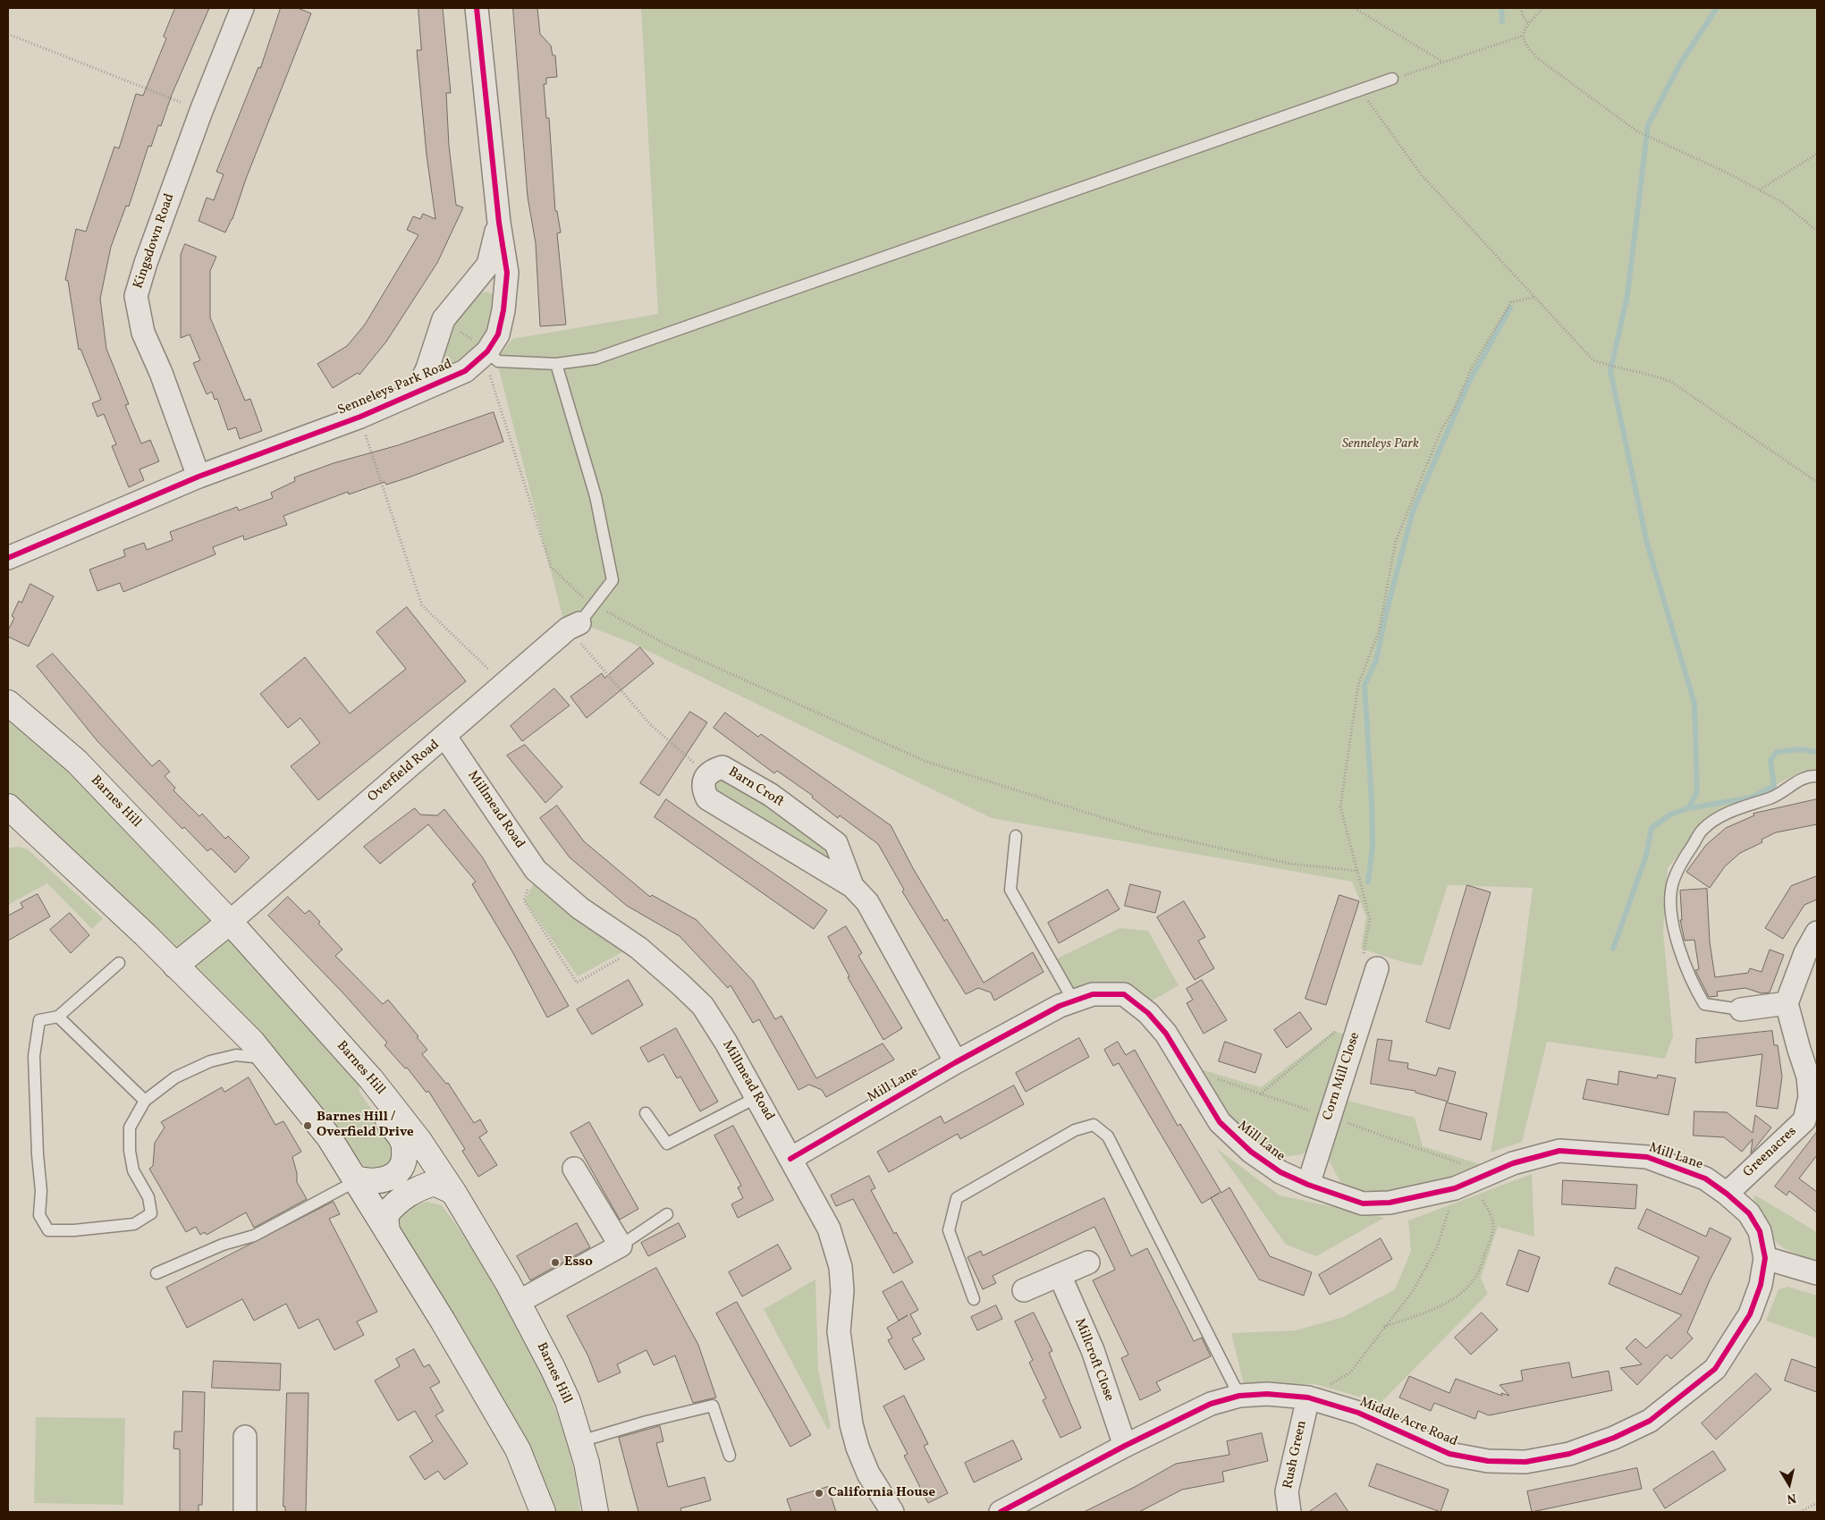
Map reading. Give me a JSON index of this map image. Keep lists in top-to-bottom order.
{
  "streets": {
    "main road": ["Barnes Hill"],
    "street": [
      "Kingsdown Road",
      "Senneleys Park Road",
      "Overfield Road",
      "Barn Croft",
      "Millmead Road",
      "Corn Mill Close",
      "Mill Lane",
      "Greenacres",
      "Millcroft Close",
      "Middle Acre Road",
      "Rush Green"
    ]
  },
  "crossings": [
    ["Kingsdown Road", "Senneleys Park Road"],
    ["Overfield Road", "Barnes Hill"],
    ["Overfield Road", "Millmead Road"],
    ["Barn Croft", "Mill Lane"],
    ["Millmead Road", "Mill Lane"],
    ["Corn Mill Close", "Mill Lane"],
    ["Mill Lane", "Greenacres"],
    ["Mill Lane", "Middle Acre Road"],
    ["Millcroft Close", "Middle Acre Road"],
    ["Middle Acre Road", "Rush Green"]
  ],
  "parks": ["Senneleys Park"],
  "places": ["Barnes Hill / Overfield Drive", "Esso", "California House"],
  "north": "bottom"
}
